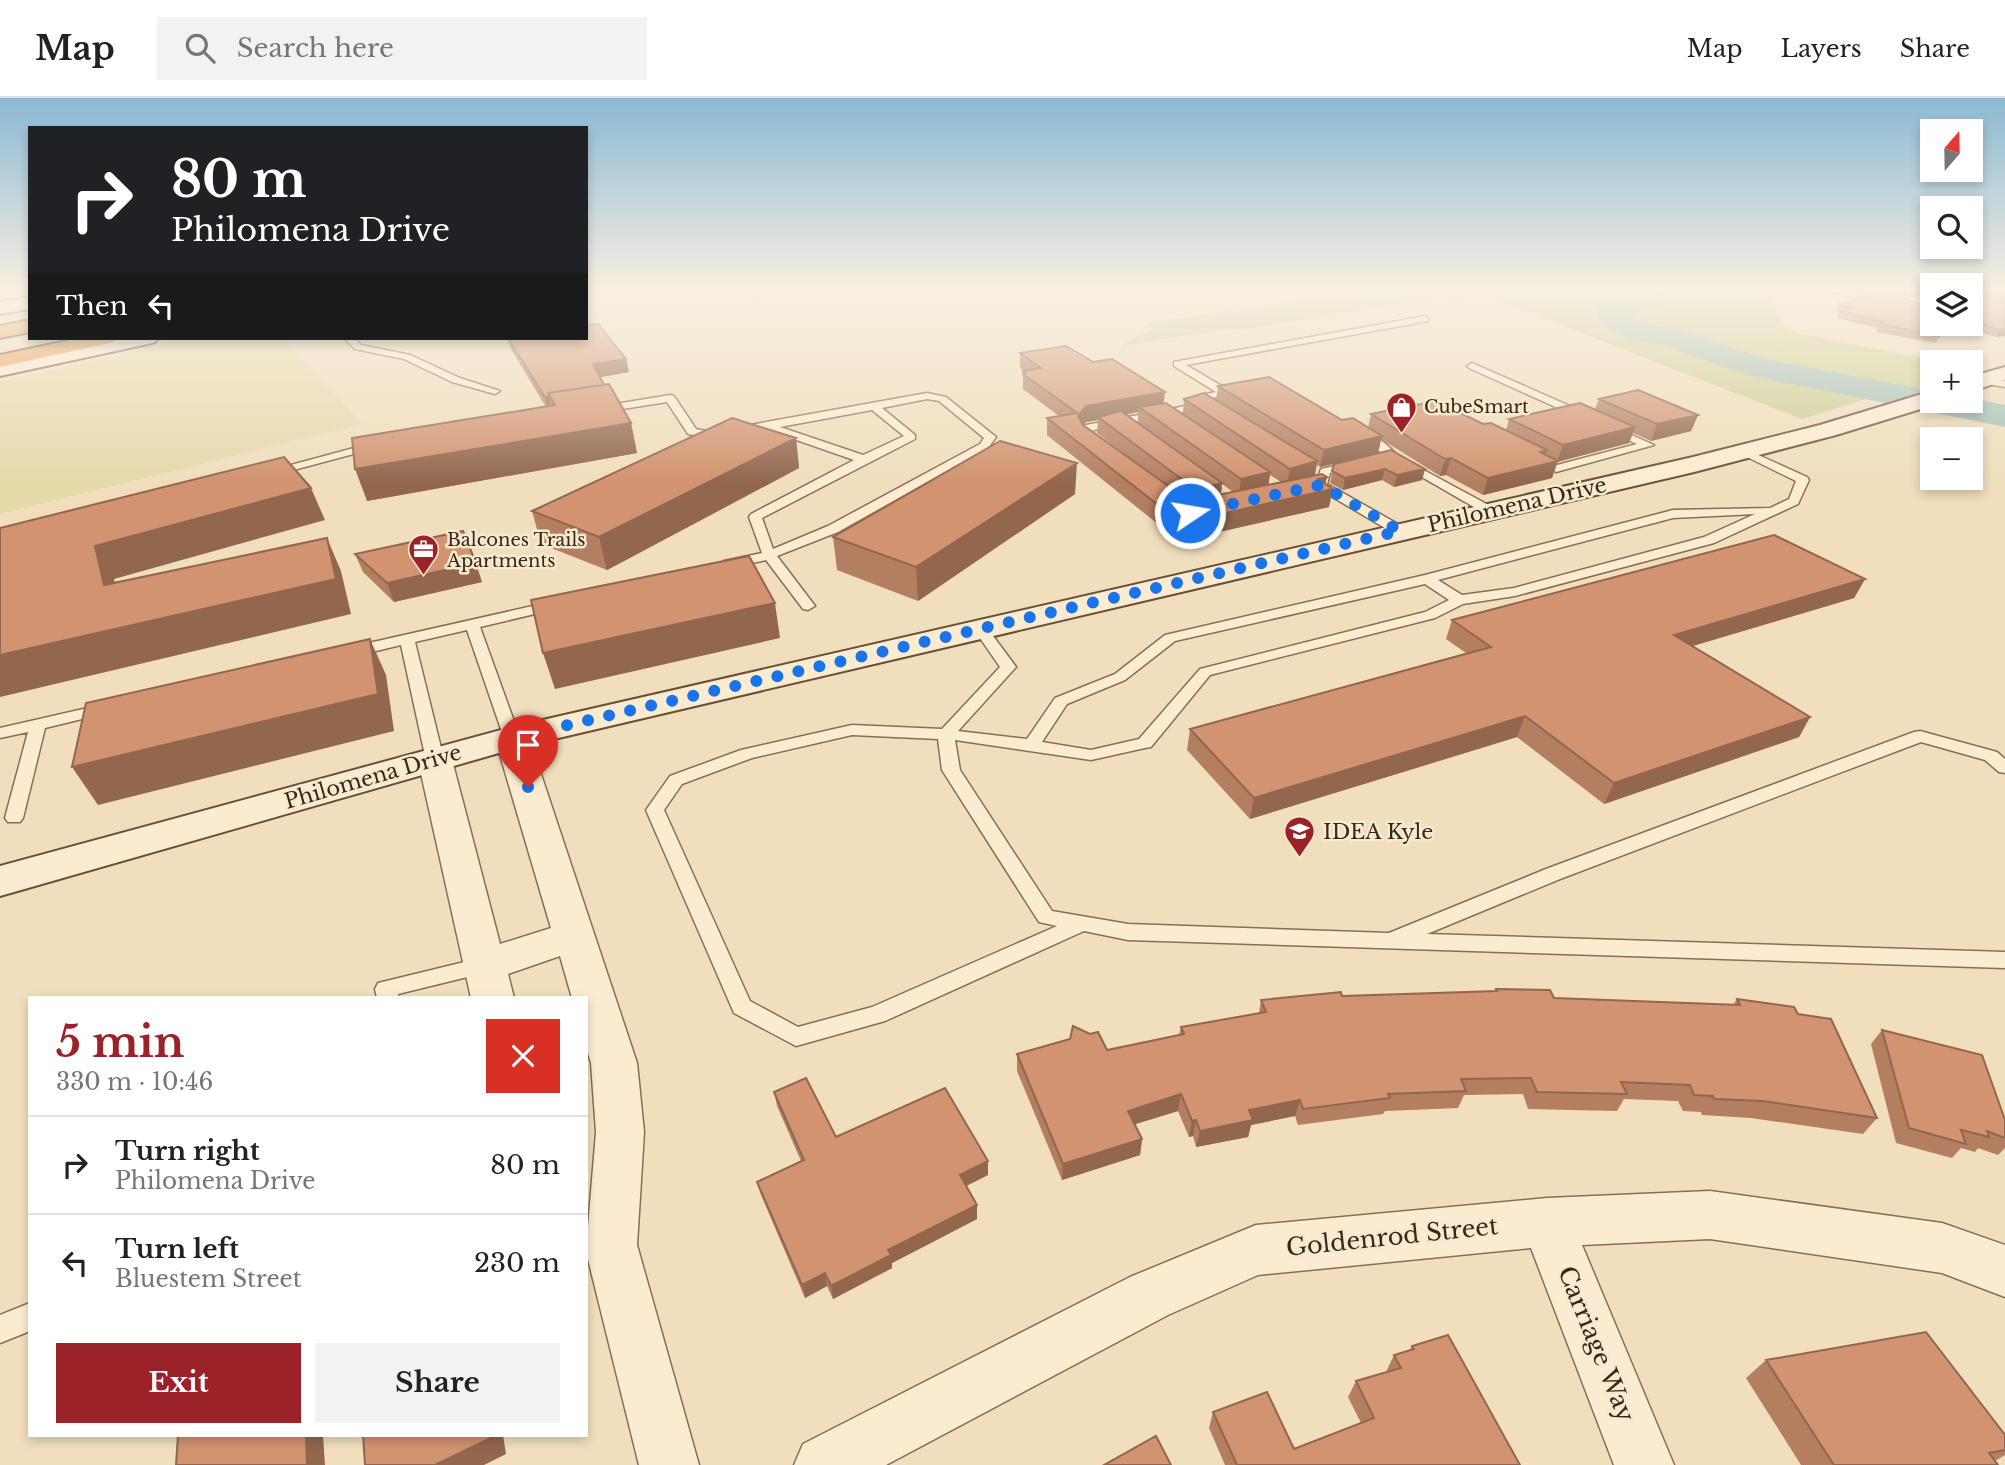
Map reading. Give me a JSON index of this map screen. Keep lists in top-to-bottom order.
{
  "streets": {
    "street": ["Philomena Drive", "Goldenrod Street", "Carriage Way"]
  },
  "crossings": [
    ["Goldenrod Street", "Carriage Way"]
  ],
  "places": {
    "shop": ["CubeSmart"],
    "office": ["Balcones Trails Apartments"],
    "school or university": ["IDEA Kyle"]
  },
  "north": "top",
  "page": {
    "header": "Map",
    "search": "Search here",
    "nav": ["Map", "Layers", "Share"],
    "map_buttons": ["+", "−"],
    "turn": ["80 m", "Philomena Drive"],
    "then": "Then",
    "heading": ["5 min", "330 m · 10:46"],
    "list": [
      {
        "name": "Turn right",
        "note": "Philomena Drive",
        "value": "80 m"
      },
      {
        "name": "Turn left",
        "note": "Bluestem Street",
        "value": "230 m"
      }
    ],
    "buttons": ["Exit", "Share"]
  }
}
